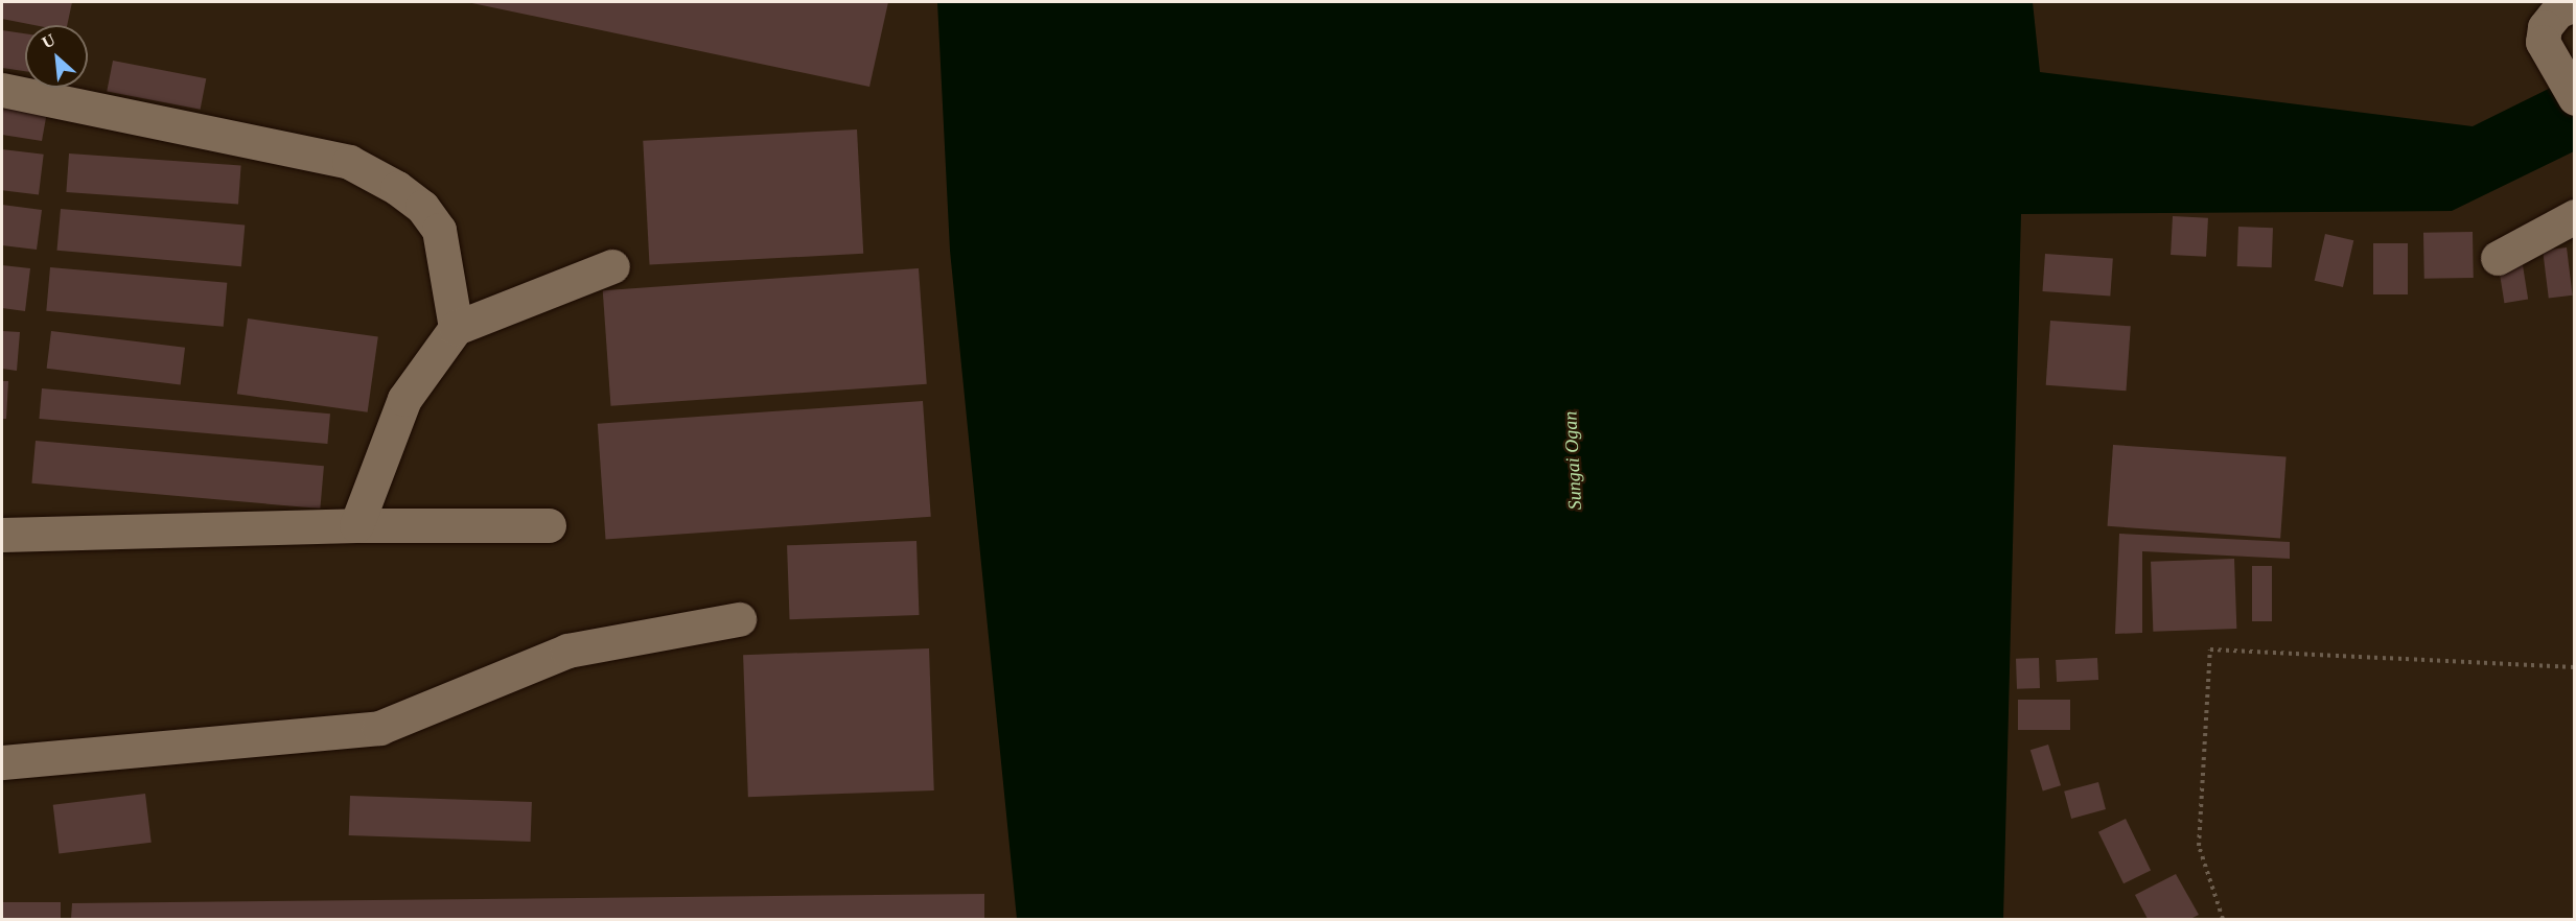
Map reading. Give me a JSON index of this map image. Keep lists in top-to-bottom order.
{
  "water": ["Sungai Ogan"],
  "north": "top left"
}
